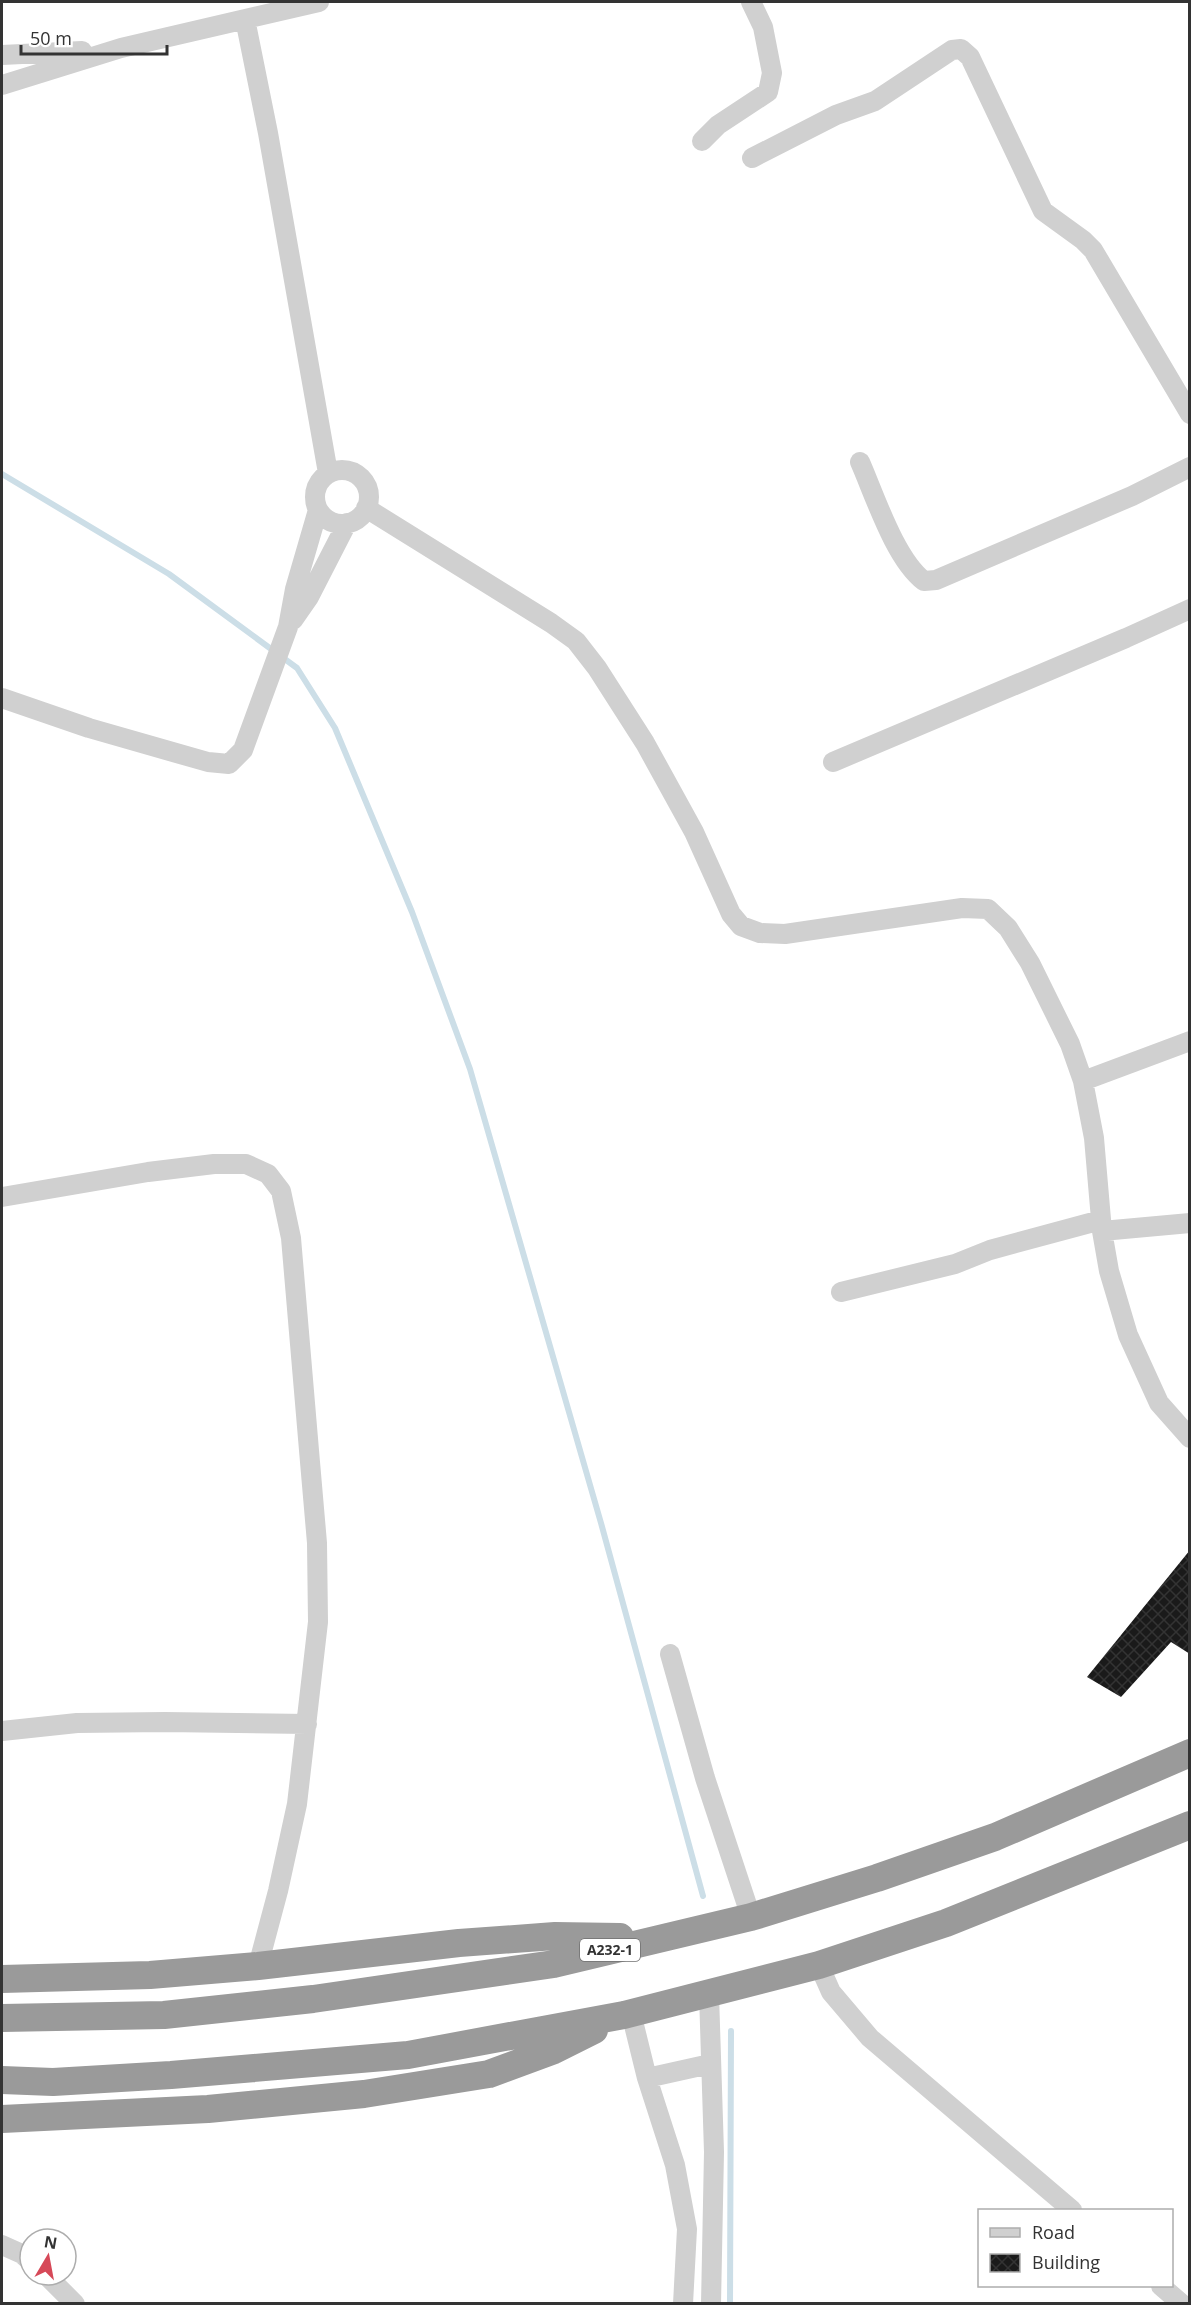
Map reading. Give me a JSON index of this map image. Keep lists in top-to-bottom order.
{
  "streets": {
    "highway": ["A232-1"]
  },
  "legend": ["Road", "Building"],
  "scale_bar": "50 m",
  "north": "top"
}
